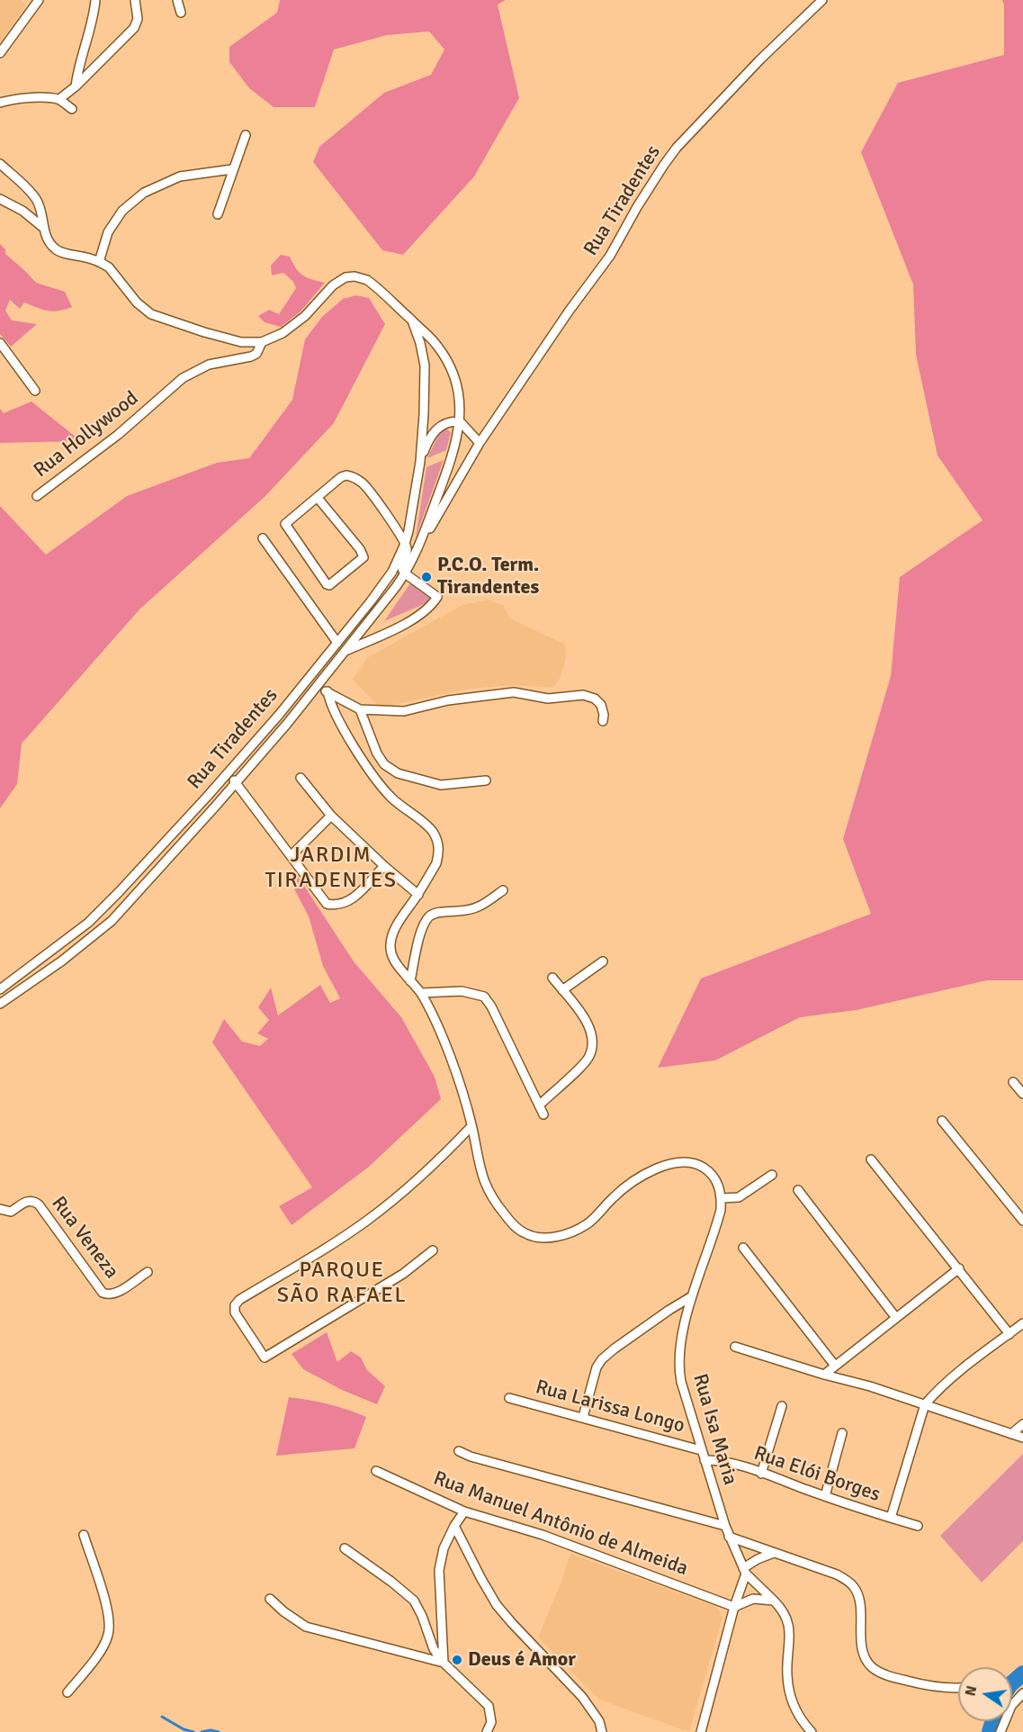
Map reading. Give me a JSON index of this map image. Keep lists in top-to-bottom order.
{
  "streets": {
    "street": [
      "Rua Tiradentes",
      "Rua Hollywood",
      "Rua Veneza",
      "Rua Larissa Longo",
      "Rua Isa Maria",
      "Rua Elói Borges",
      "Rua Manuel Antônio de Almeida"
    ]
  },
  "crossings": [
    ["Rua Tiradentes", "Rua Hollywood"],
    ["Rua Larissa Longo", "Rua Isa Maria"],
    ["Rua Isa Maria", "Rua Elói Borges"]
  ],
  "districts": ["JARDIM TIRADENTES", "PARQUE SÃO RAFAEL"],
  "places": ["P.C.O. Term. Tirandentes", "Deus é Amor"],
  "north": "left"
}
